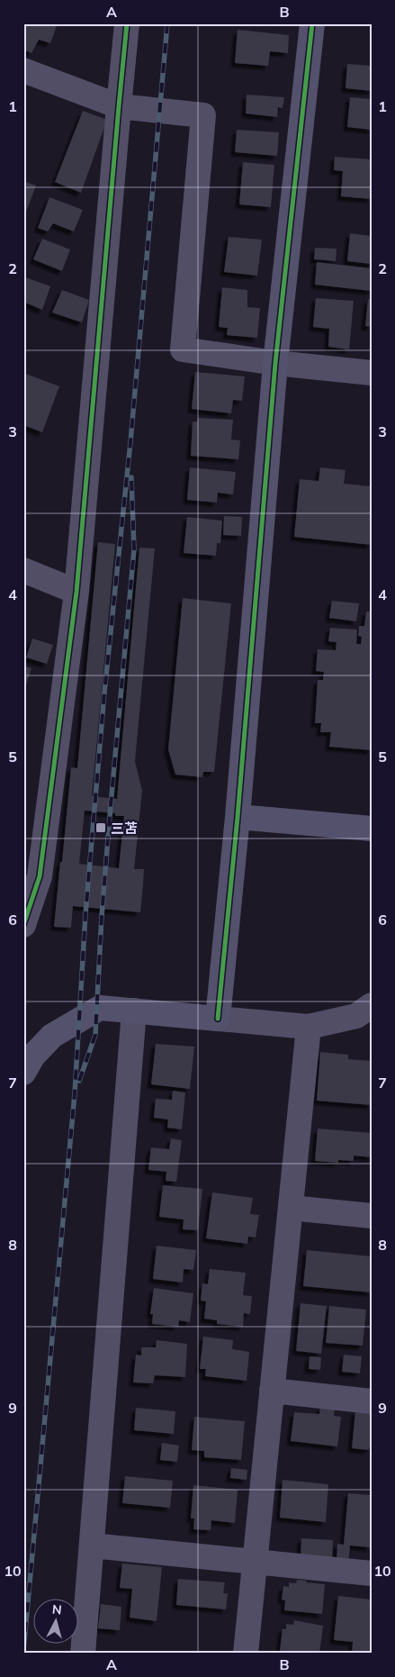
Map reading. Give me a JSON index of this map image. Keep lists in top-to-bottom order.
{
  "places": {
    "transit": ["三苫"]
  },
  "north": "top",
  "grid": {
    "columns": ["A", "B"],
    "rows": [
      "1",
      "2",
      "3",
      "4",
      "5",
      "6",
      "7",
      "8",
      "9",
      "10"
    ]
  }
}
